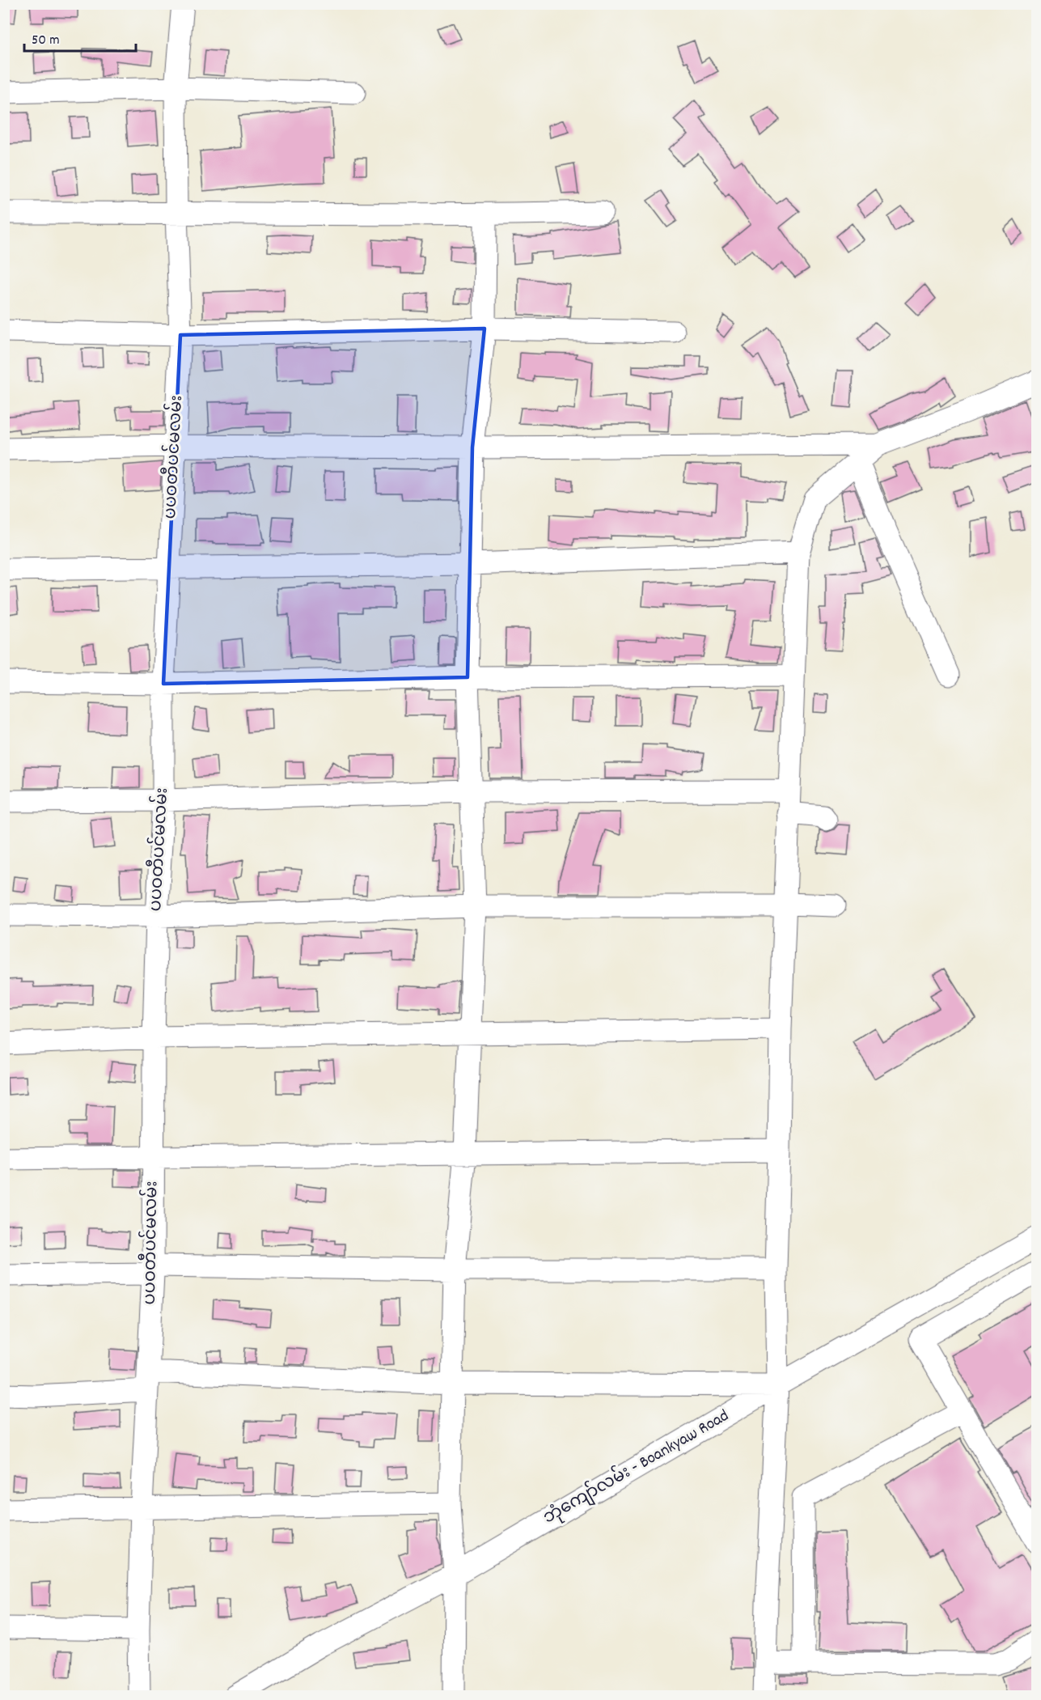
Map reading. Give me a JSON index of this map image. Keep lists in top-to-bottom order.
{
  "streets": {
    "street": ["ပပဝတီပင်မလမ်း", "ဘုံကျော်လမ်း - Boankyaw Road"]
  },
  "scale_bar": "50 m"
}
